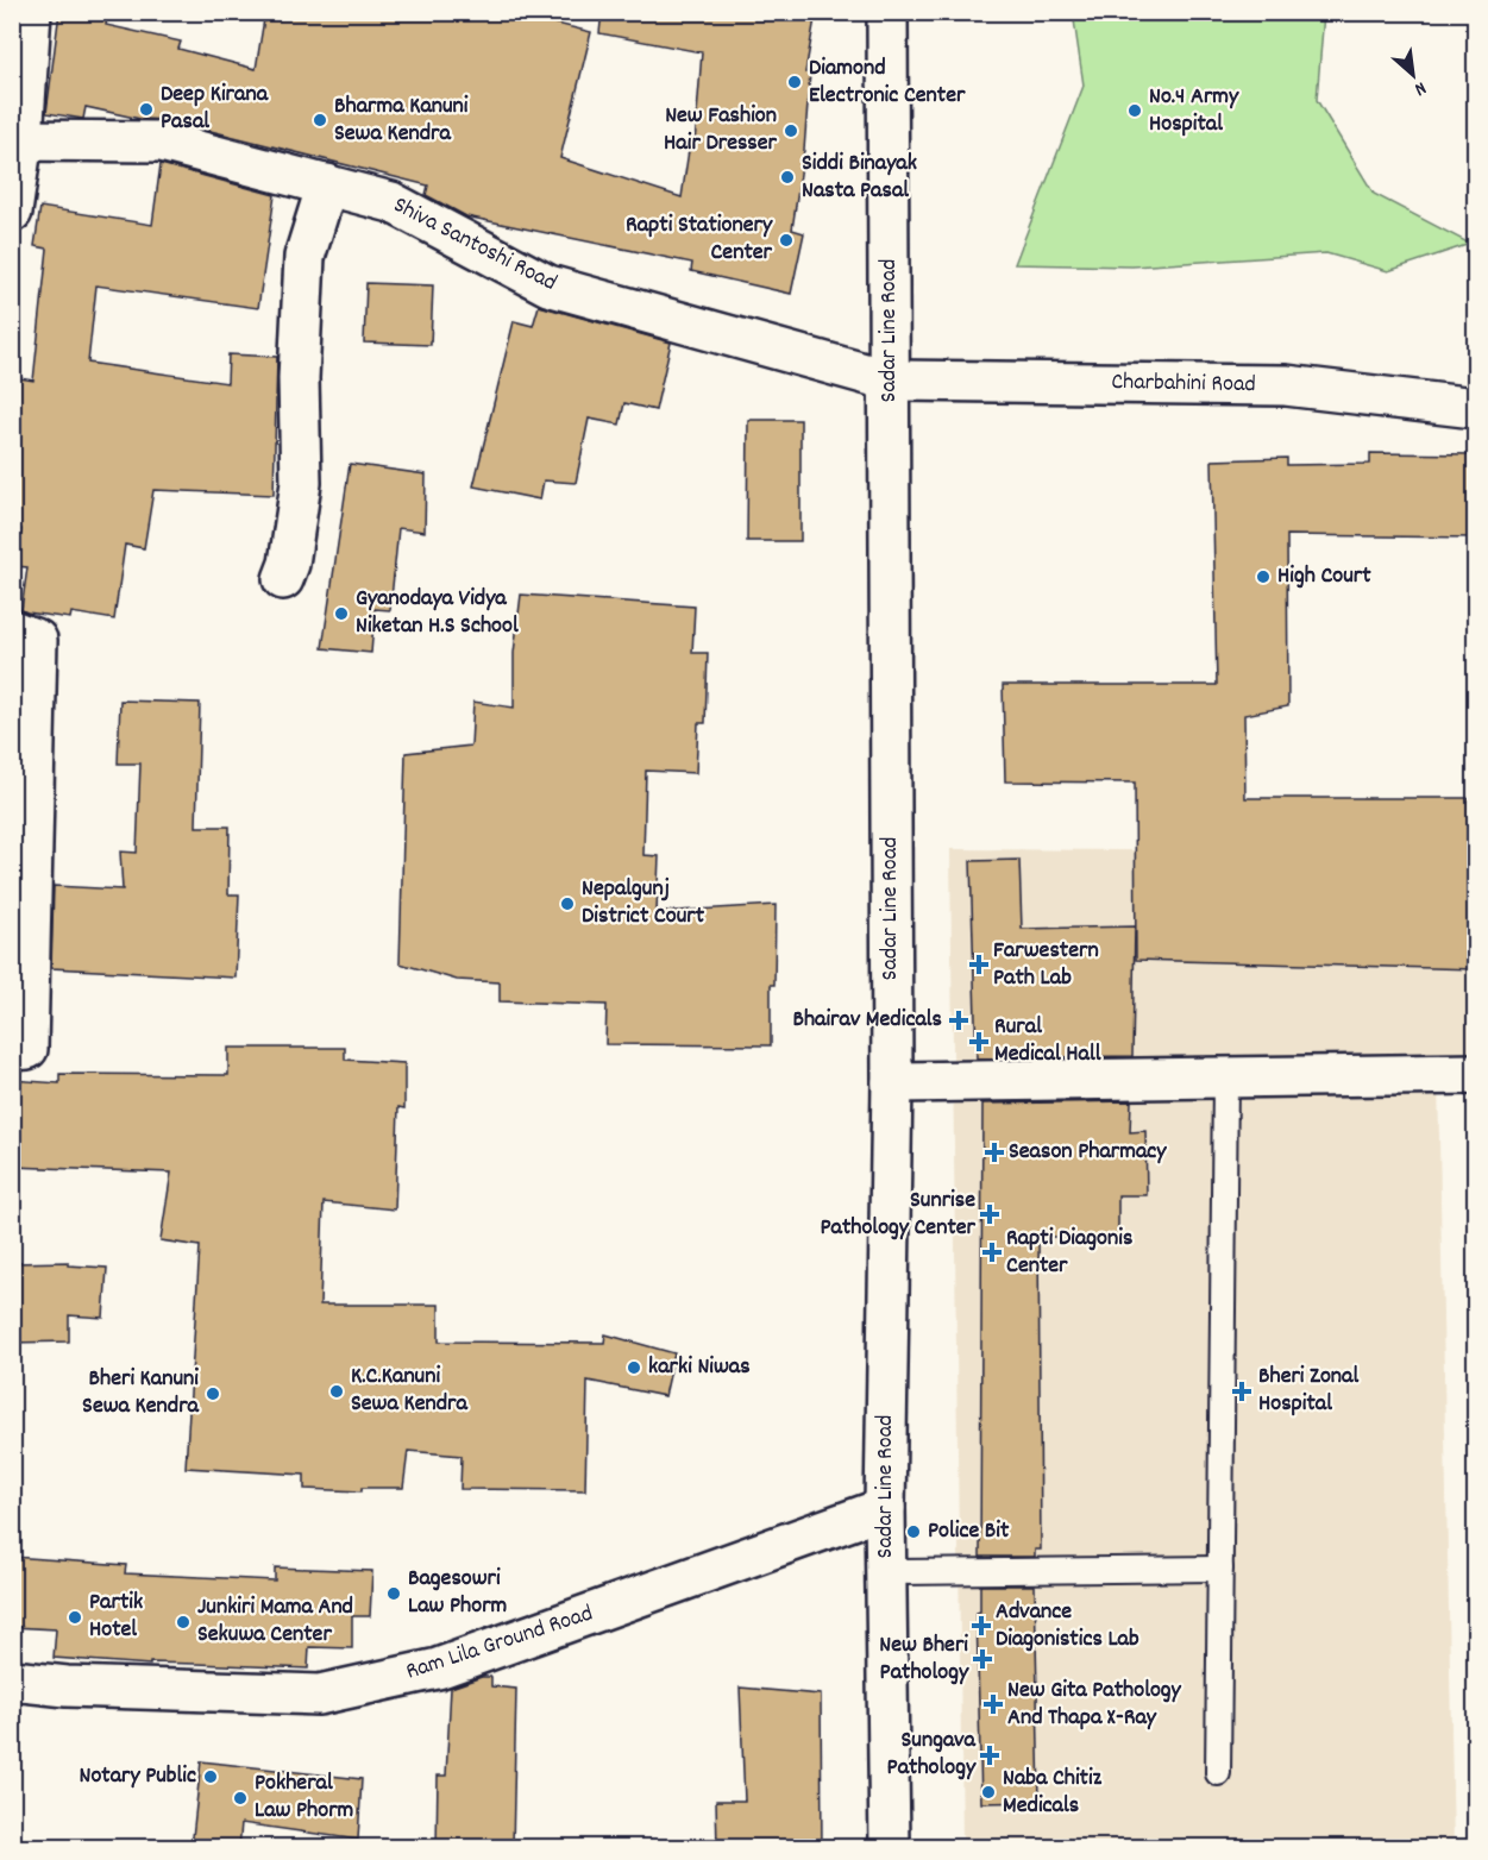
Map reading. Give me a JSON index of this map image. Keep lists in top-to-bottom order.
{
  "streets": {
    "main road": [
      "Shiva Santoshi Road",
      "Sadar Line Road",
      "Charbahini Road",
      "Ram Lila Ground Road"
    ]
  },
  "crossings": [
    ["Shiva Santoshi Road", "Sadar Line Road"],
    ["Shiva Santoshi Road", "Charbahini Road"],
    ["Sadar Line Road", "Charbahini Road"],
    ["Sadar Line Road", "Ram Lila Ground Road"]
  ],
  "places": {
    "other": [
      "Diamond Electronic Center",
      "Deep Kirana Pasal",
      "No.4 Army Hospital",
      "Bharma Kanuni Sewa Kendra",
      "New Fashion Hair Dresser",
      "Siddi Binayak Nasta Pasal",
      "Rapti Stationery Center",
      "High Court",
      "Gyanodaya Vidya Niketan H.S School",
      "Nepalgunj District Court",
      "karki Niwas",
      "K.C.Kanuni Sewa Kendra",
      "Bheri Kanuni Sewa Kendra",
      "Police Bit",
      "Bagesowri Law Phorm",
      "Partik Hotel",
      "Junkiri Mama And Sekuwa Center",
      "Notary Public",
      "Naba Chitiz Medicals",
      "Pokheral Law Phorm"
    ],
    "health": [
      "Farwestern Path Lab",
      "Bhairav Medicals",
      "Rural Medical Hall",
      "Season Pharmacy",
      "Sunrise Pathology Center",
      "Rapti Diagonis Center",
      "Bheri Zonal Hospital",
      "Advance Diagonistics Lab",
      "New Bheri Pathology",
      "New Gita Pathology And Thapa X-Ray",
      "Sungava Pathology"
    ]
  },
  "north": "bottom right"
}
